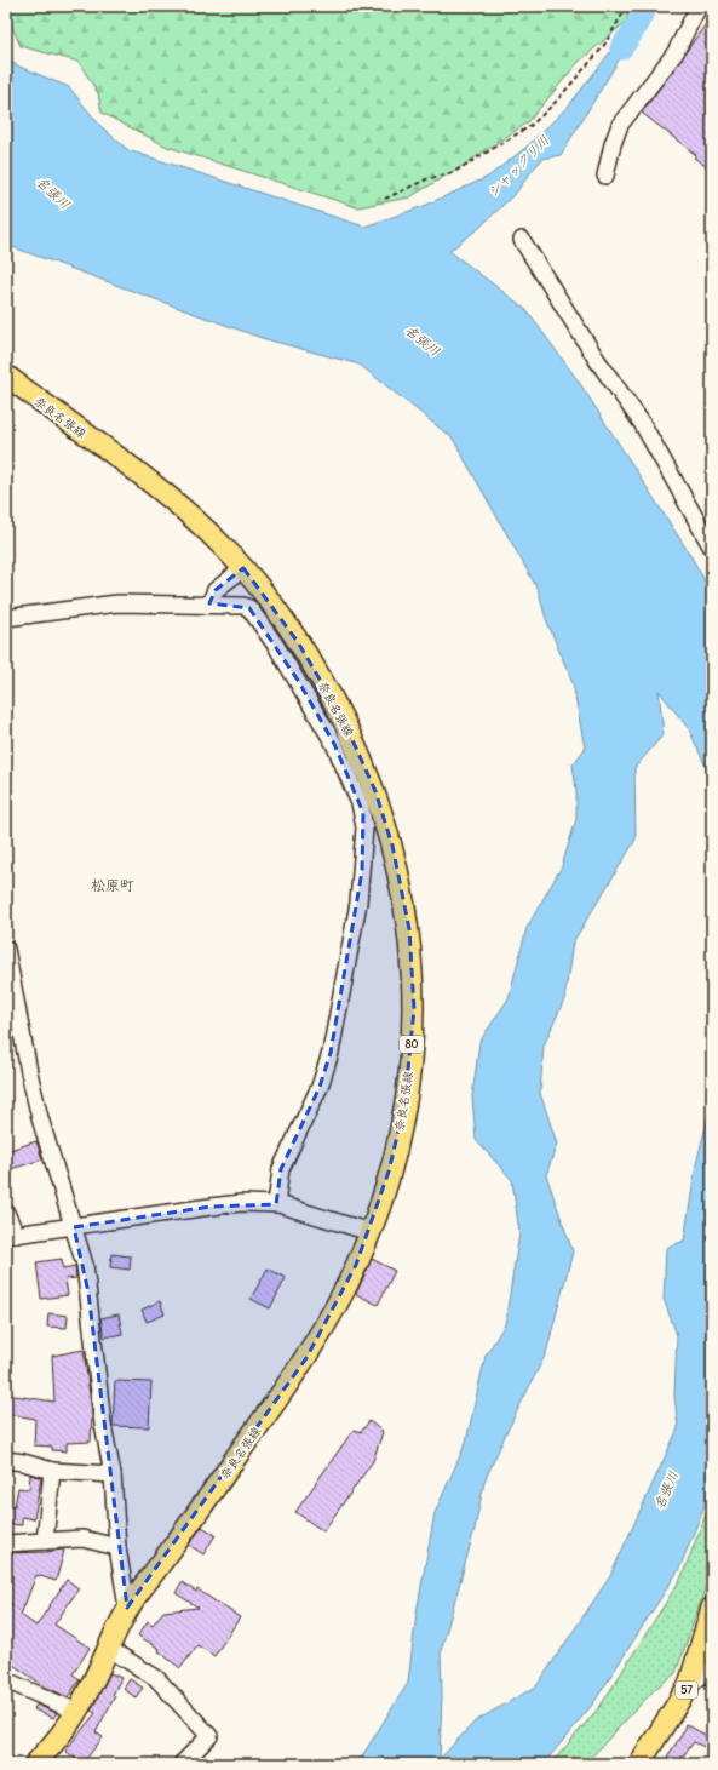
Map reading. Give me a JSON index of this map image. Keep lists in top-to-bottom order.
{
  "streets": {
    "main road": ["奈良名張線", "80", "57"]
  },
  "districts": ["松原町"],
  "water": ["シャックリ川", "名張川"]
}
